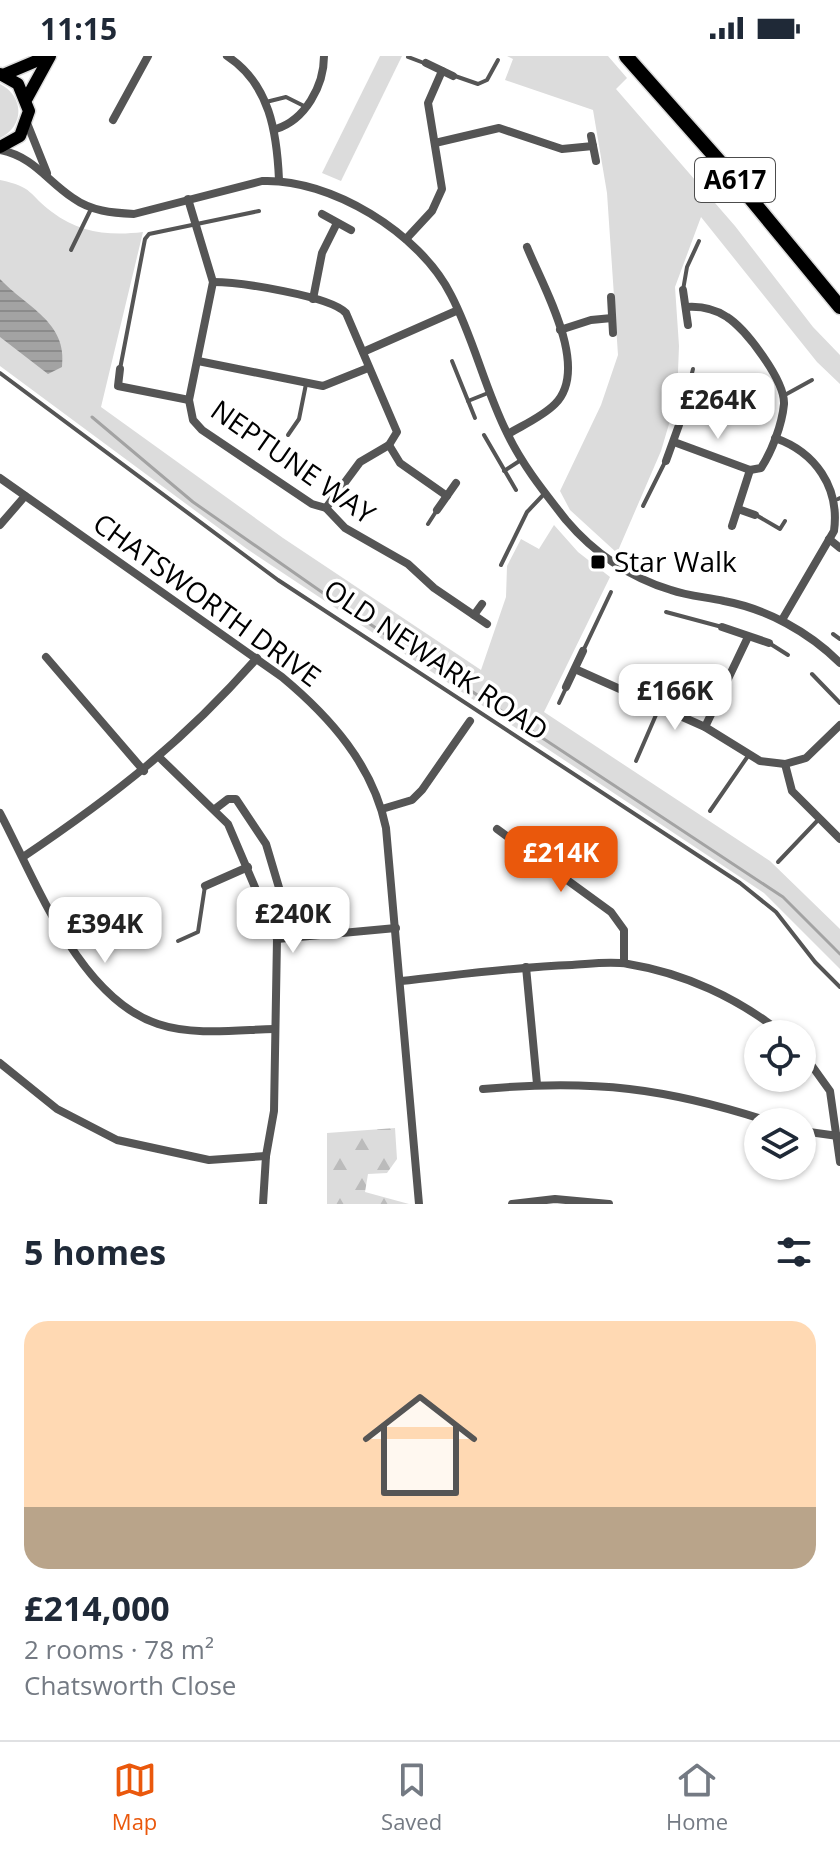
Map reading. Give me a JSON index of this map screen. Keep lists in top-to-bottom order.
{
  "streets": {
    "highway": ["A617"],
    "street": ["NEPTUNE WAY", "CHATSWORTH DRIVE"],
    "lane": ["OLD NEWARK ROAD"]
  },
  "places": {
    "transit": ["Star Walk"]
  },
  "page": {
    "status": "11:15",
    "price": [
      "£264K",
      "£166K",
      "£214K",
      "£240K",
      "£394K"
    ],
    "heading": "5 homes",
    "list": [
      {
        "name": "£214,000",
        "note": "2 rooms · 78 m² · Chatsworth Close"
      }
    ],
    "tabs": ["Map", "Saved", "Home"]
  }
}
